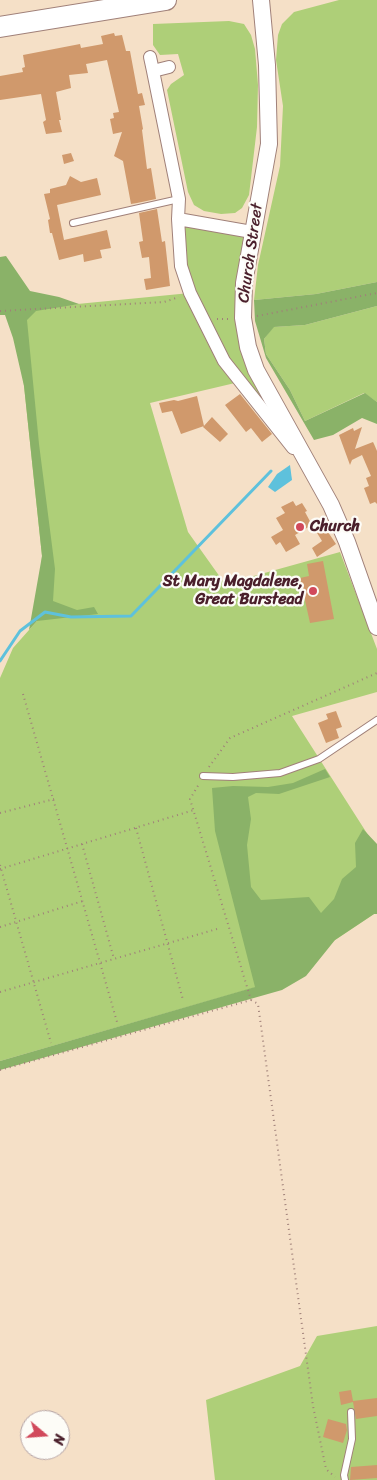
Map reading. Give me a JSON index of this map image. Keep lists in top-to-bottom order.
{
  "streets": {
    "street": ["Church Street"]
  },
  "places": ["Church", "St Mary Magdalene, Great Burstead"],
  "north": "right"
}
